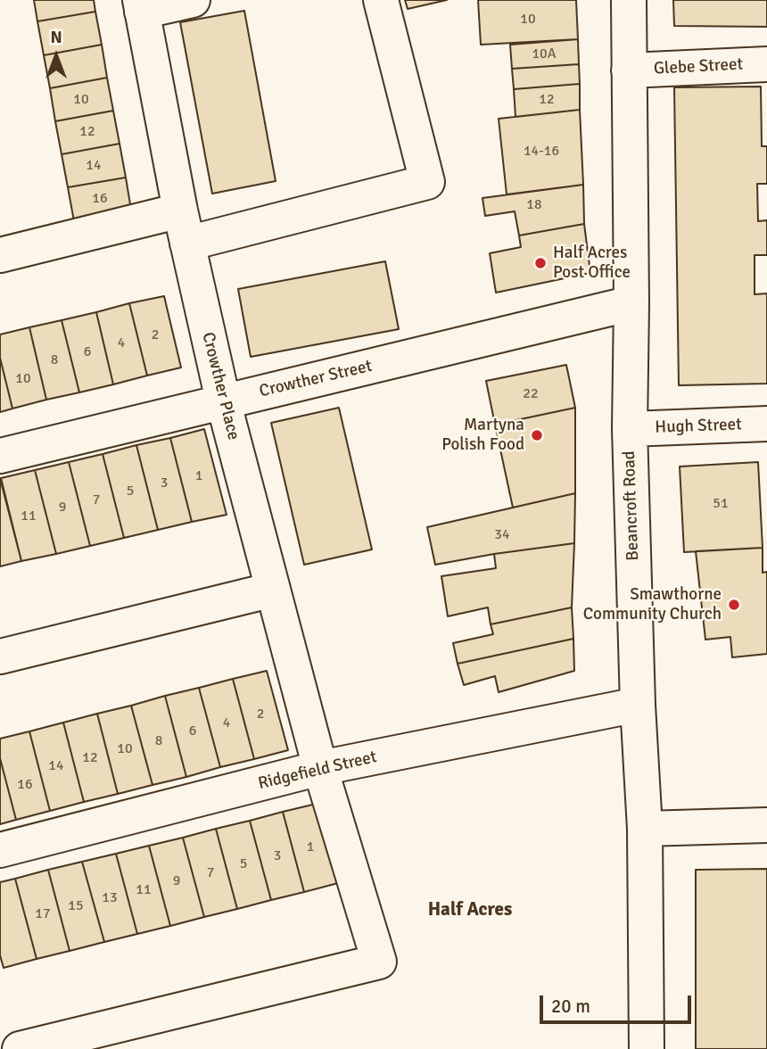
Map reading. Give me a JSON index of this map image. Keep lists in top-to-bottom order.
{
  "streets": {
    "street": [
      "Glebe Street",
      "Crowther Street",
      "Crowther Place",
      "Hugh Street",
      "Beancroft Road",
      "Ridgefield Street"
    ]
  },
  "crossings": [
    ["Glebe Street", "Beancroft Road"],
    ["Crowther Street", "Crowther Place"],
    ["Crowther Street", "Beancroft Road"],
    ["Crowther Place", "Ridgefield Street"],
    ["Hugh Street", "Beancroft Road"],
    ["Beancroft Road", "Ridgefield Street"]
  ],
  "districts": ["Half Acres"],
  "places": ["Half Acres Post Office", "Martyna Polish Food", "Smawthorne Community Church"],
  "house_numbers": [
    "10",
    "10A",
    "10",
    "12",
    "12",
    "14-16",
    "14",
    "16",
    "18",
    "2",
    "4",
    "6",
    "8",
    "10",
    "22",
    "1",
    "3",
    "5",
    "7",
    "51",
    "9",
    "11",
    "34",
    "2",
    "4",
    "6",
    "8",
    "10",
    "12",
    "14",
    "16",
    "1",
    "3",
    "5",
    "7",
    "9",
    "11",
    "13",
    "15",
    "17"
  ],
  "scale_bar": "20 m",
  "north": "top"
}
